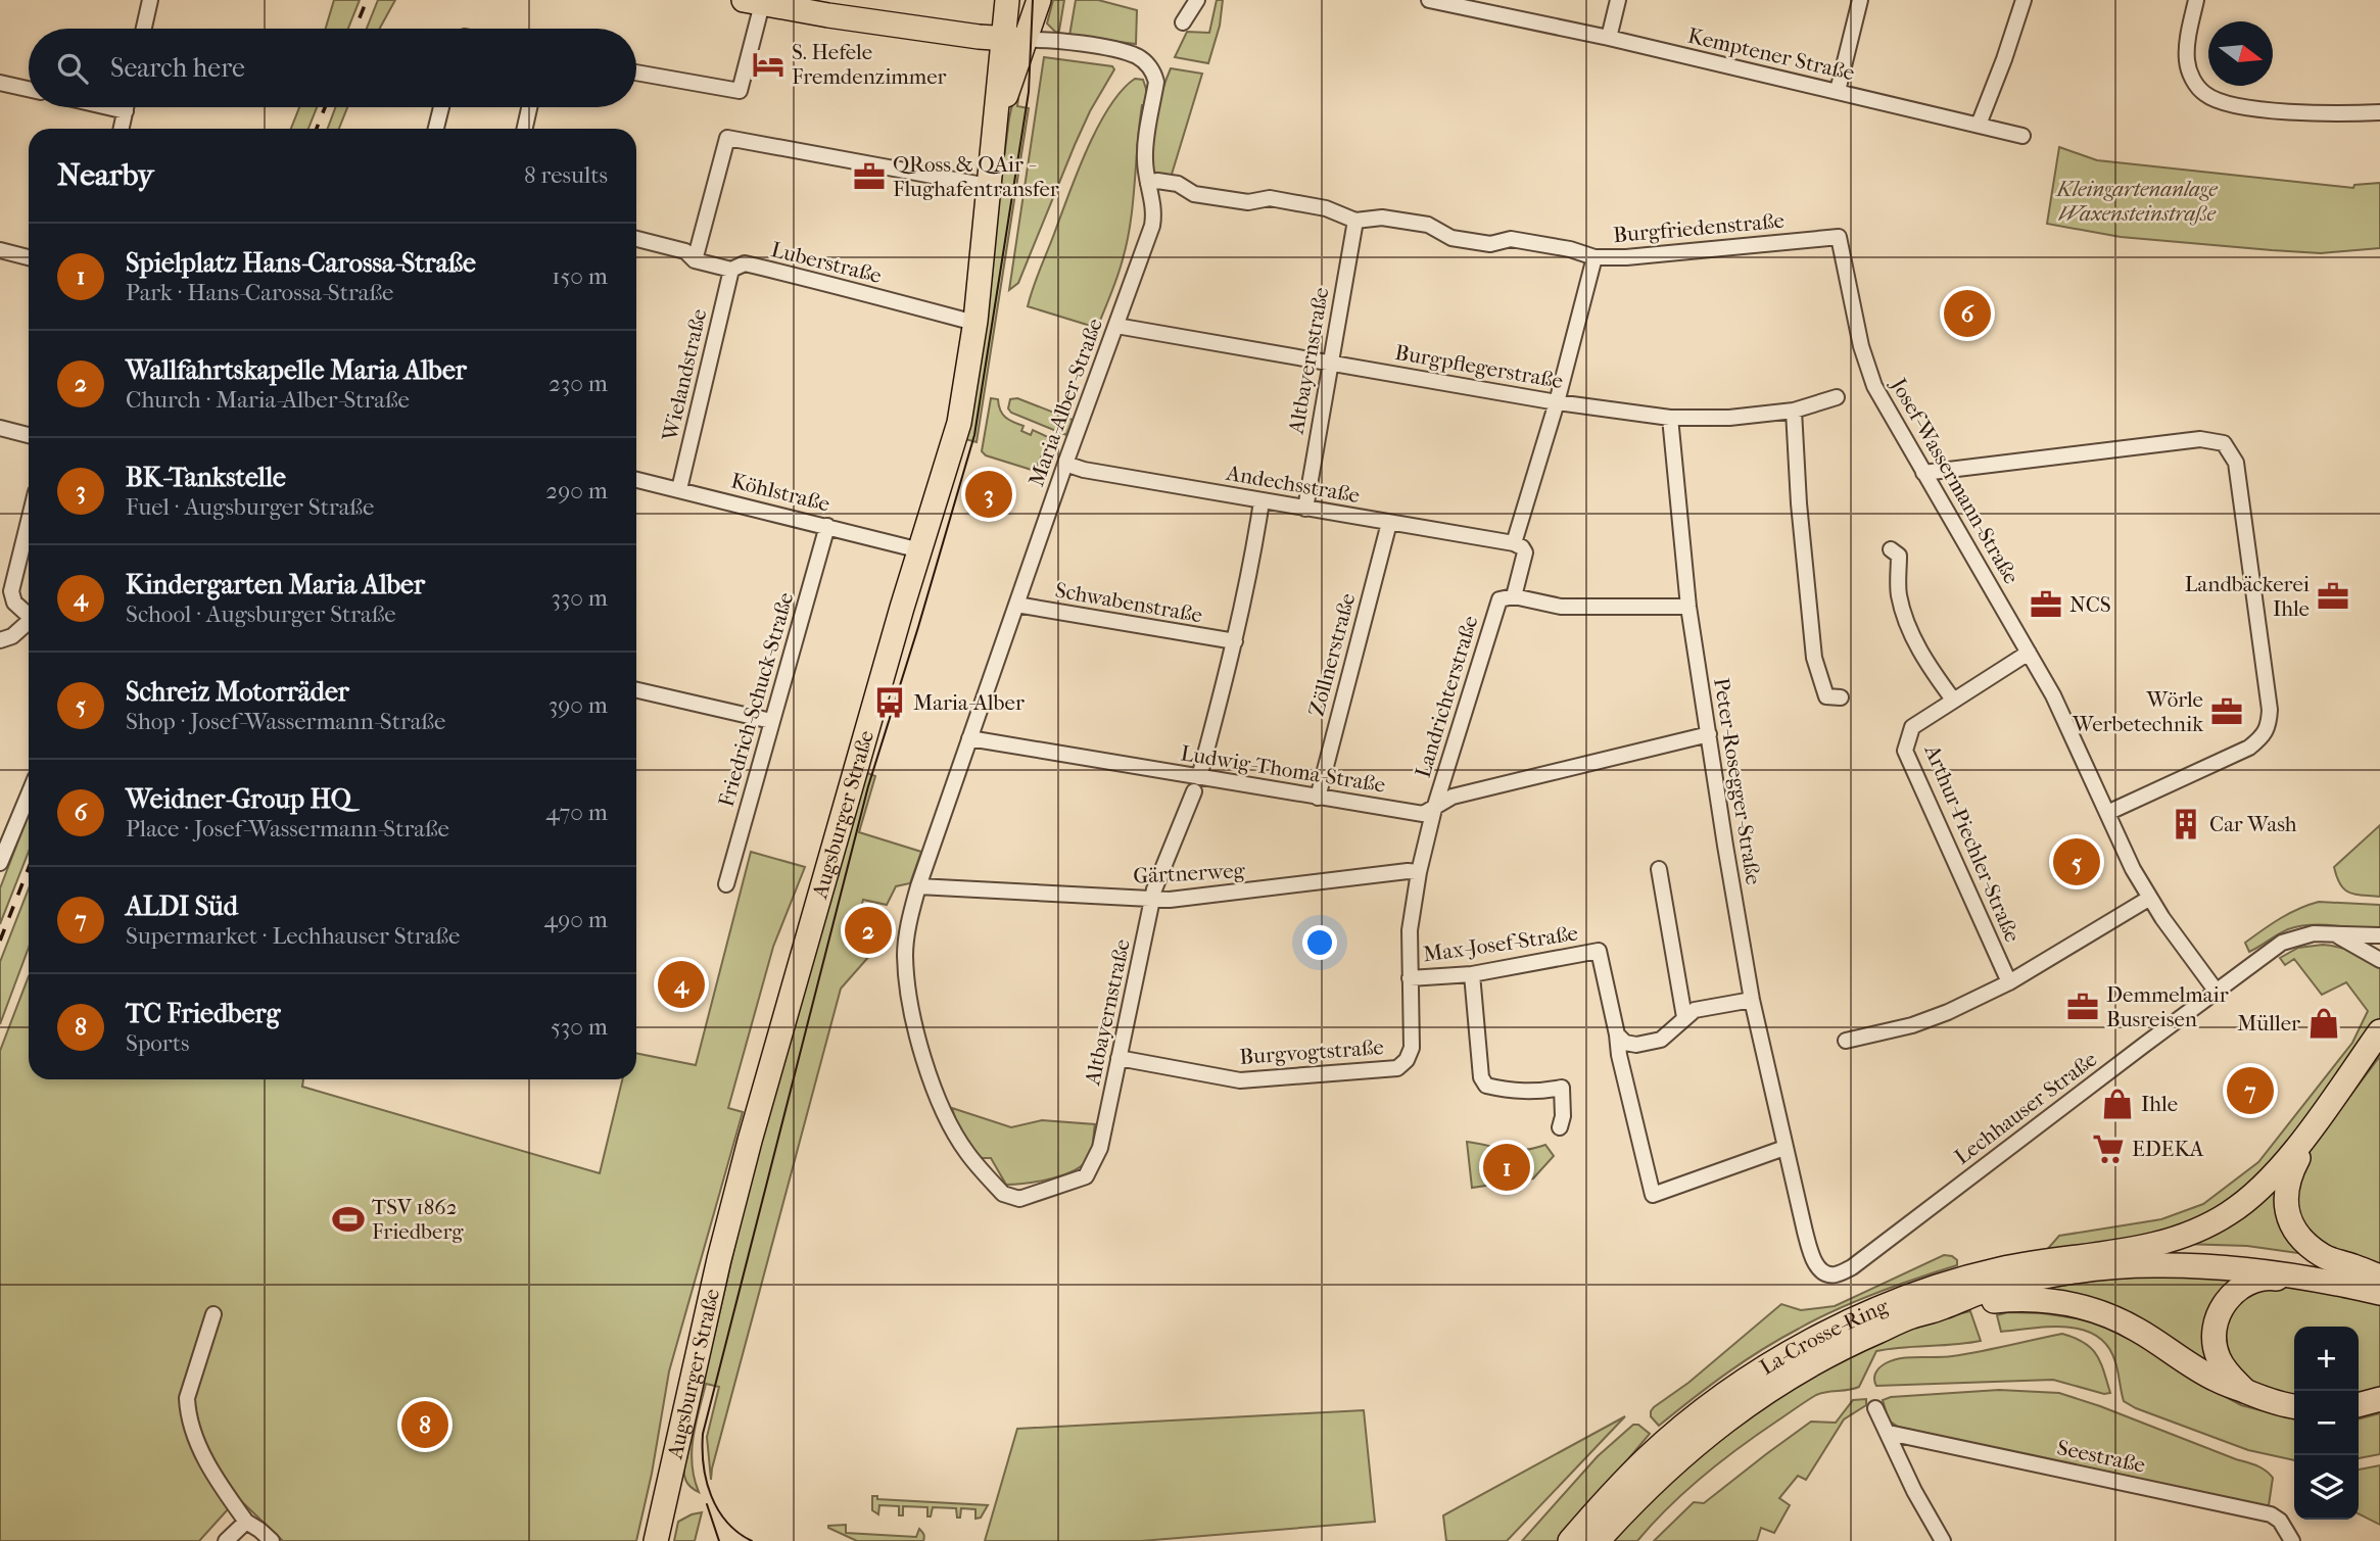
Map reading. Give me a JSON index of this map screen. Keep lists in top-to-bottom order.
{
  "streets": {
    "main road": ["Augsburger Straße", "La-Crosse-Ring"],
    "street": [
      "Kemptener Straße",
      "Burgfriedenstraße",
      "Luberstraße",
      "Altbayernstraße",
      "Burgpflegerstraße",
      "Wielandstraße",
      "Maria-Alber-Straße",
      "Josef-Wassermann-Straße",
      "Andechsstraße",
      "Köhlstraße",
      "Schwabenstraße",
      "Zöllnerstraße",
      "Landrichterstraße",
      "Friedrich-Schuck-Straße",
      "Ludwig-Thoma-Straße",
      "Peter-Rosegger-Straße",
      "Arthur-Piechler-Straße",
      "Gärtnerweg",
      "Max-Josef-Straße",
      "Burgvogtstraße",
      "Lechhauser Straße",
      "Seestraße"
    ]
  },
  "crossings": [
    ["Burgfriedenstraße", "Altbayernstraße"],
    ["Burgfriedenstraße", "Maria-Alber-Straße"],
    ["Burgfriedenstraße", "Josef-Wassermann-Straße"],
    ["Burgfriedenstraße", "Landrichterstraße"],
    ["Luberstraße", "Wielandstraße"],
    ["Luberstraße", "Augsburger Straße"],
    ["Altbayernstraße", "Burgpflegerstraße"],
    ["Altbayernstraße", "Maria-Alber-Straße"],
    ["Altbayernstraße", "Andechsstraße"],
    ["Altbayernstraße", "Schwabenstraße"],
    ["Altbayernstraße", "Ludwig-Thoma-Straße"],
    ["Altbayernstraße", "Gärtnerweg"],
    ["Altbayernstraße", "Burgvogtstraße"],
    ["Burgpflegerstraße", "Maria-Alber-Straße"],
    ["Burgpflegerstraße", "Landrichterstraße"],
    ["Burgpflegerstraße", "Peter-Rosegger-Straße"],
    ["Wielandstraße", "Köhlstraße"],
    ["Maria-Alber-Straße", "Andechsstraße"],
    ["Maria-Alber-Straße", "Schwabenstraße"],
    ["Maria-Alber-Straße", "Ludwig-Thoma-Straße"],
    ["Maria-Alber-Straße", "Augsburger Straße"],
    ["Maria-Alber-Straße", "Gärtnerweg"],
    ["Josef-Wassermann-Straße", "Arthur-Piechler-Straße"],
    ["Josef-Wassermann-Straße", "Lechhauser Straße"],
    ["Andechsstraße", "Zöllnerstraße"],
    ["Andechsstraße", "Landrichterstraße"],
    ["Köhlstraße", "Friedrich-Schuck-Straße"],
    ["Köhlstraße", "Augsburger Straße"],
    ["Zöllnerstraße", "Ludwig-Thoma-Straße"],
    ["Landrichterstraße", "Ludwig-Thoma-Straße"],
    ["Landrichterstraße", "Gärtnerweg"],
    ["Landrichterstraße", "Max-Josef-Straße"],
    ["Landrichterstraße", "Burgvogtstraße"],
    ["Ludwig-Thoma-Straße", "Peter-Rosegger-Straße"],
    ["Peter-Rosegger-Straße", "Max-Josef-Straße"],
    ["Peter-Rosegger-Straße", "Lechhauser Straße"]
  ],
  "parks": ["Kleingartenanlage Waxensteinstraße"],
  "places": {
    "hotel": ["S. Hefele Fremdenzimmer"],
    "office": [
      "QRoss & QAir - Flughafentransfer",
      "Landbäckerei Ihle",
      "NCS",
      "Wörle Werbetechnik",
      "Demmelmair Busreisen"
    ],
    "bus stop": ["Maria-Alber"],
    "building": ["Car Wash"],
    "shop": ["Müller", "Ihle"],
    "supermarket": ["EDEKA"],
    "sports": ["TSV 1862 Friedberg"]
  },
  "north": "right",
  "page": {
    "search": "Search here",
    "heading": ["Nearby", "8 results"],
    "list": [
      {
        "mark": "1",
        "name": "Spielplatz Hans-Carossa-Straße",
        "note": "Park · Hans-Carossa-Straße",
        "value": "150 m"
      },
      {
        "mark": "2",
        "name": "Wallfahrtskapelle Maria Alber",
        "note": "Church · Maria-Alber-Straße",
        "value": "230 m"
      },
      {
        "mark": "3",
        "name": "BK-Tankstelle",
        "note": "Fuel · Augsburger Straße",
        "value": "290 m"
      },
      {
        "mark": "4",
        "name": "Kindergarten Maria Alber",
        "note": "School · Augsburger Straße",
        "value": "330 m"
      },
      {
        "mark": "5",
        "name": "Schreiz Motorräder",
        "note": "Shop · Josef-Wassermann-Straße",
        "value": "390 m"
      },
      {
        "mark": "6",
        "name": "Weidner-Group HQ",
        "note": "Place · Josef-Wassermann-Straße",
        "value": "470 m"
      },
      {
        "mark": "7",
        "name": "ALDI Süd",
        "note": "Supermarket · Lechhauser Straße",
        "value": "490 m"
      },
      {
        "mark": "8",
        "name": "TC Friedberg",
        "note": "Sports",
        "value": "530 m"
      }
    ],
    "pins": [
      "6",
      "3",
      "5",
      "2",
      "4",
      "7",
      "1",
      "8"
    ],
    "map_buttons": ["+", "−"]
  }
}
